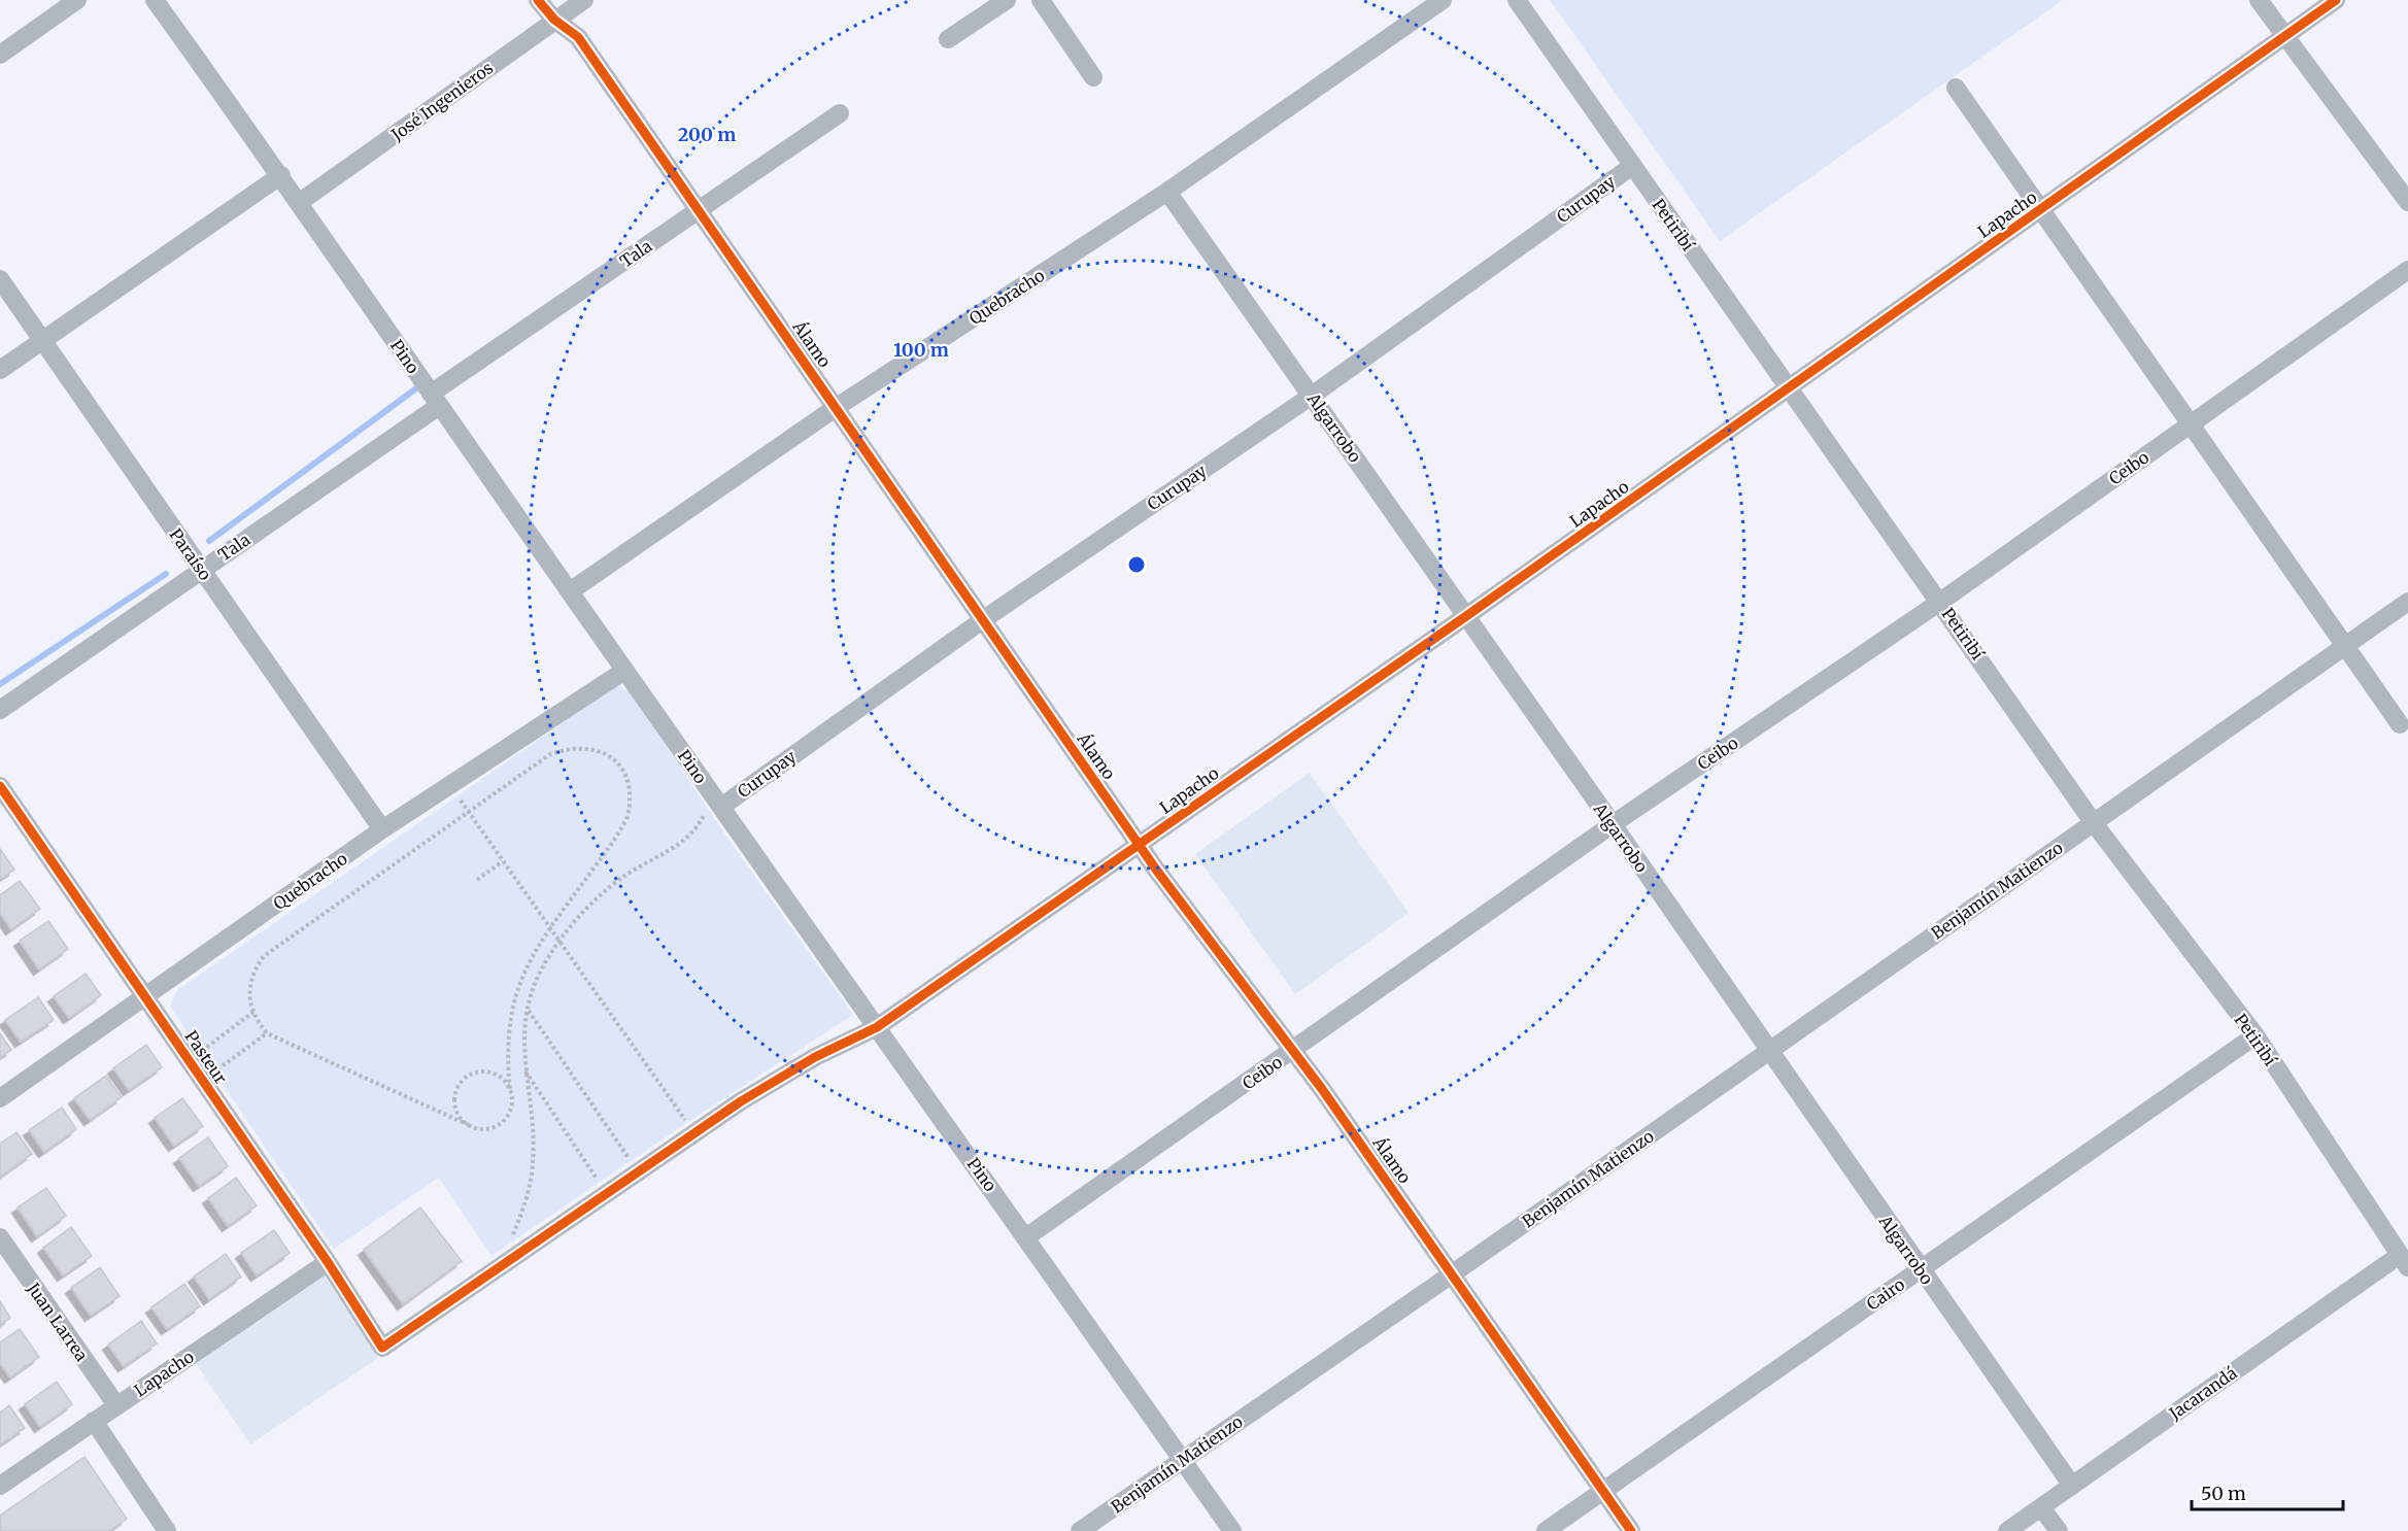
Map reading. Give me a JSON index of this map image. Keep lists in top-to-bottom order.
{
  "streets": {
    "street": [
      "José Ingenieros",
      "Curupay",
      "Lapacho",
      "Petiribí",
      "Tala",
      "Quebracho",
      "Álamo",
      "Pino",
      "Algarrobo",
      "Ceibo",
      "Paraíso",
      "Benjamín Matienzo",
      "Pasteur",
      "Cairo",
      "Juan Larrea",
      "Jacarandá"
    ]
  },
  "crossings": [
    ["José Ingenieros", "Álamo"],
    ["José Ingenieros", "Pino"],
    ["Curupay", "Petiribí"],
    ["Curupay", "Álamo"],
    ["Curupay", "Pino"],
    ["Curupay", "Algarrobo"],
    ["Lapacho", "Petiribí"],
    ["Lapacho", "Álamo"],
    ["Lapacho", "Pino"],
    ["Lapacho", "Algarrobo"],
    ["Lapacho", "Pasteur"],
    ["Lapacho", "Juan Larrea"],
    ["Petiribí", "Ceibo"],
    ["Petiribí", "Benjamín Matienzo"],
    ["Petiribí", "Cairo"],
    ["Petiribí", "Jacarandá"],
    ["Tala", "Álamo"],
    ["Tala", "Pino"],
    ["Tala", "Paraíso"],
    ["Quebracho", "Álamo"],
    ["Quebracho", "Pino"],
    ["Quebracho", "Algarrobo"],
    ["Quebracho", "Paraíso"],
    ["Quebracho", "Pasteur"],
    ["Álamo", "Ceibo"],
    ["Álamo", "Benjamín Matienzo"],
    ["Álamo", "Cairo"],
    ["Pino", "Ceibo"],
    ["Pino", "Benjamín Matienzo"],
    ["Algarrobo", "Ceibo"],
    ["Algarrobo", "Benjamín Matienzo"],
    ["Algarrobo", "Cairo"],
    ["Algarrobo", "Jacarandá"]
  ],
  "scale_bar": "50 m",
  "rings": ["200 m", "100 m"]
}
